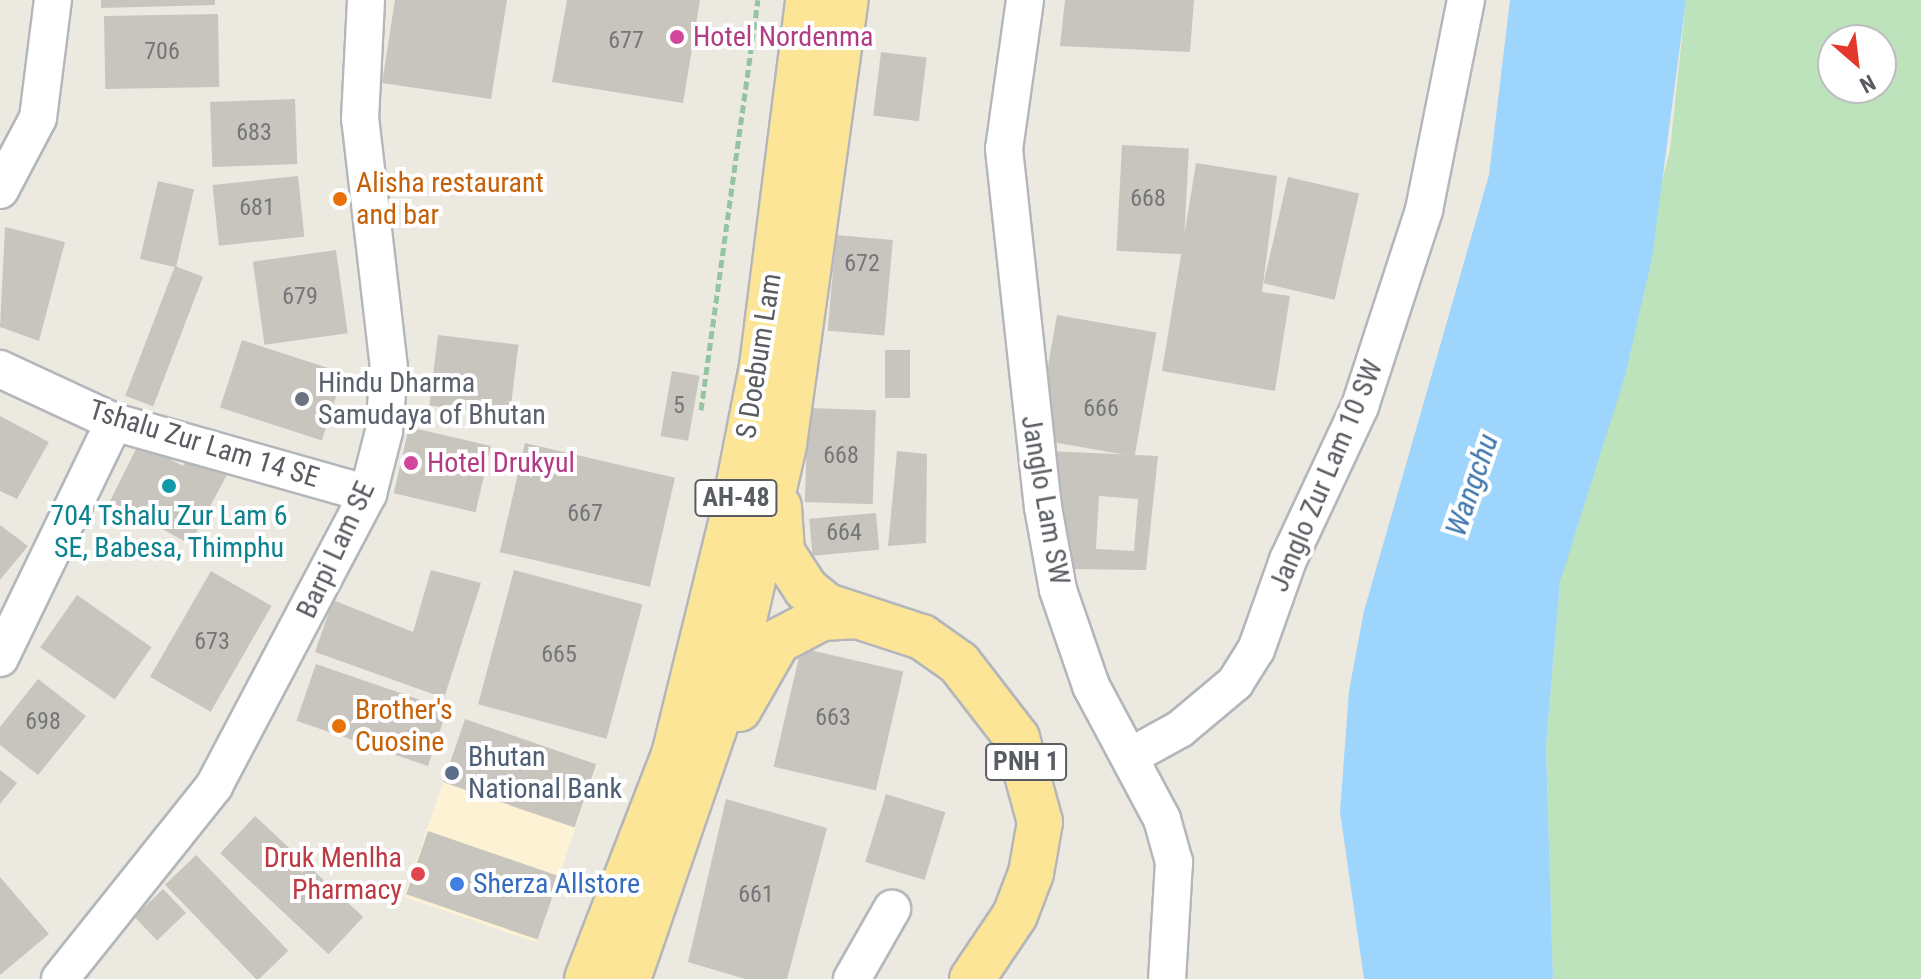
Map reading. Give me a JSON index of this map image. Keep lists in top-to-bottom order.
{
  "streets": {
    "highway": ["S Doebum Lam", "AH-48", "PNH 1"],
    "street": [
      "Tshalu Zur Lam 14 SE",
      "Janglo Zur Lam 10 SW",
      "Janglo Lam SW",
      "Barpi Lam SE"
    ]
  },
  "crossings": [
    ["Tshalu Zur Lam 14 SE", "Barpi Lam SE"],
    ["Janglo Zur Lam 10 SW", "Janglo Lam SW"]
  ],
  "water": ["Wangchu"],
  "places": [
    "Hotel Nordenma",
    "Alisha restaurant and bar",
    "Hindu Dharma Samudaya of Bhutan",
    "Hotel Drukyul",
    "704 Tshalu Zur Lam 6 SE, Babesa, Thimphu",
    "Brother's Cuosine",
    "Bhutan National Bank",
    "Druk Menlha Pharmacy",
    "Sherza Allstore"
  ],
  "house_numbers": [
    "677",
    "706",
    "683",
    "668",
    "681",
    "672",
    "679",
    "5",
    "666",
    "668",
    "667",
    "664",
    "673",
    "665",
    "663",
    "698",
    "661"
  ],
  "north": "bottom right"
}
